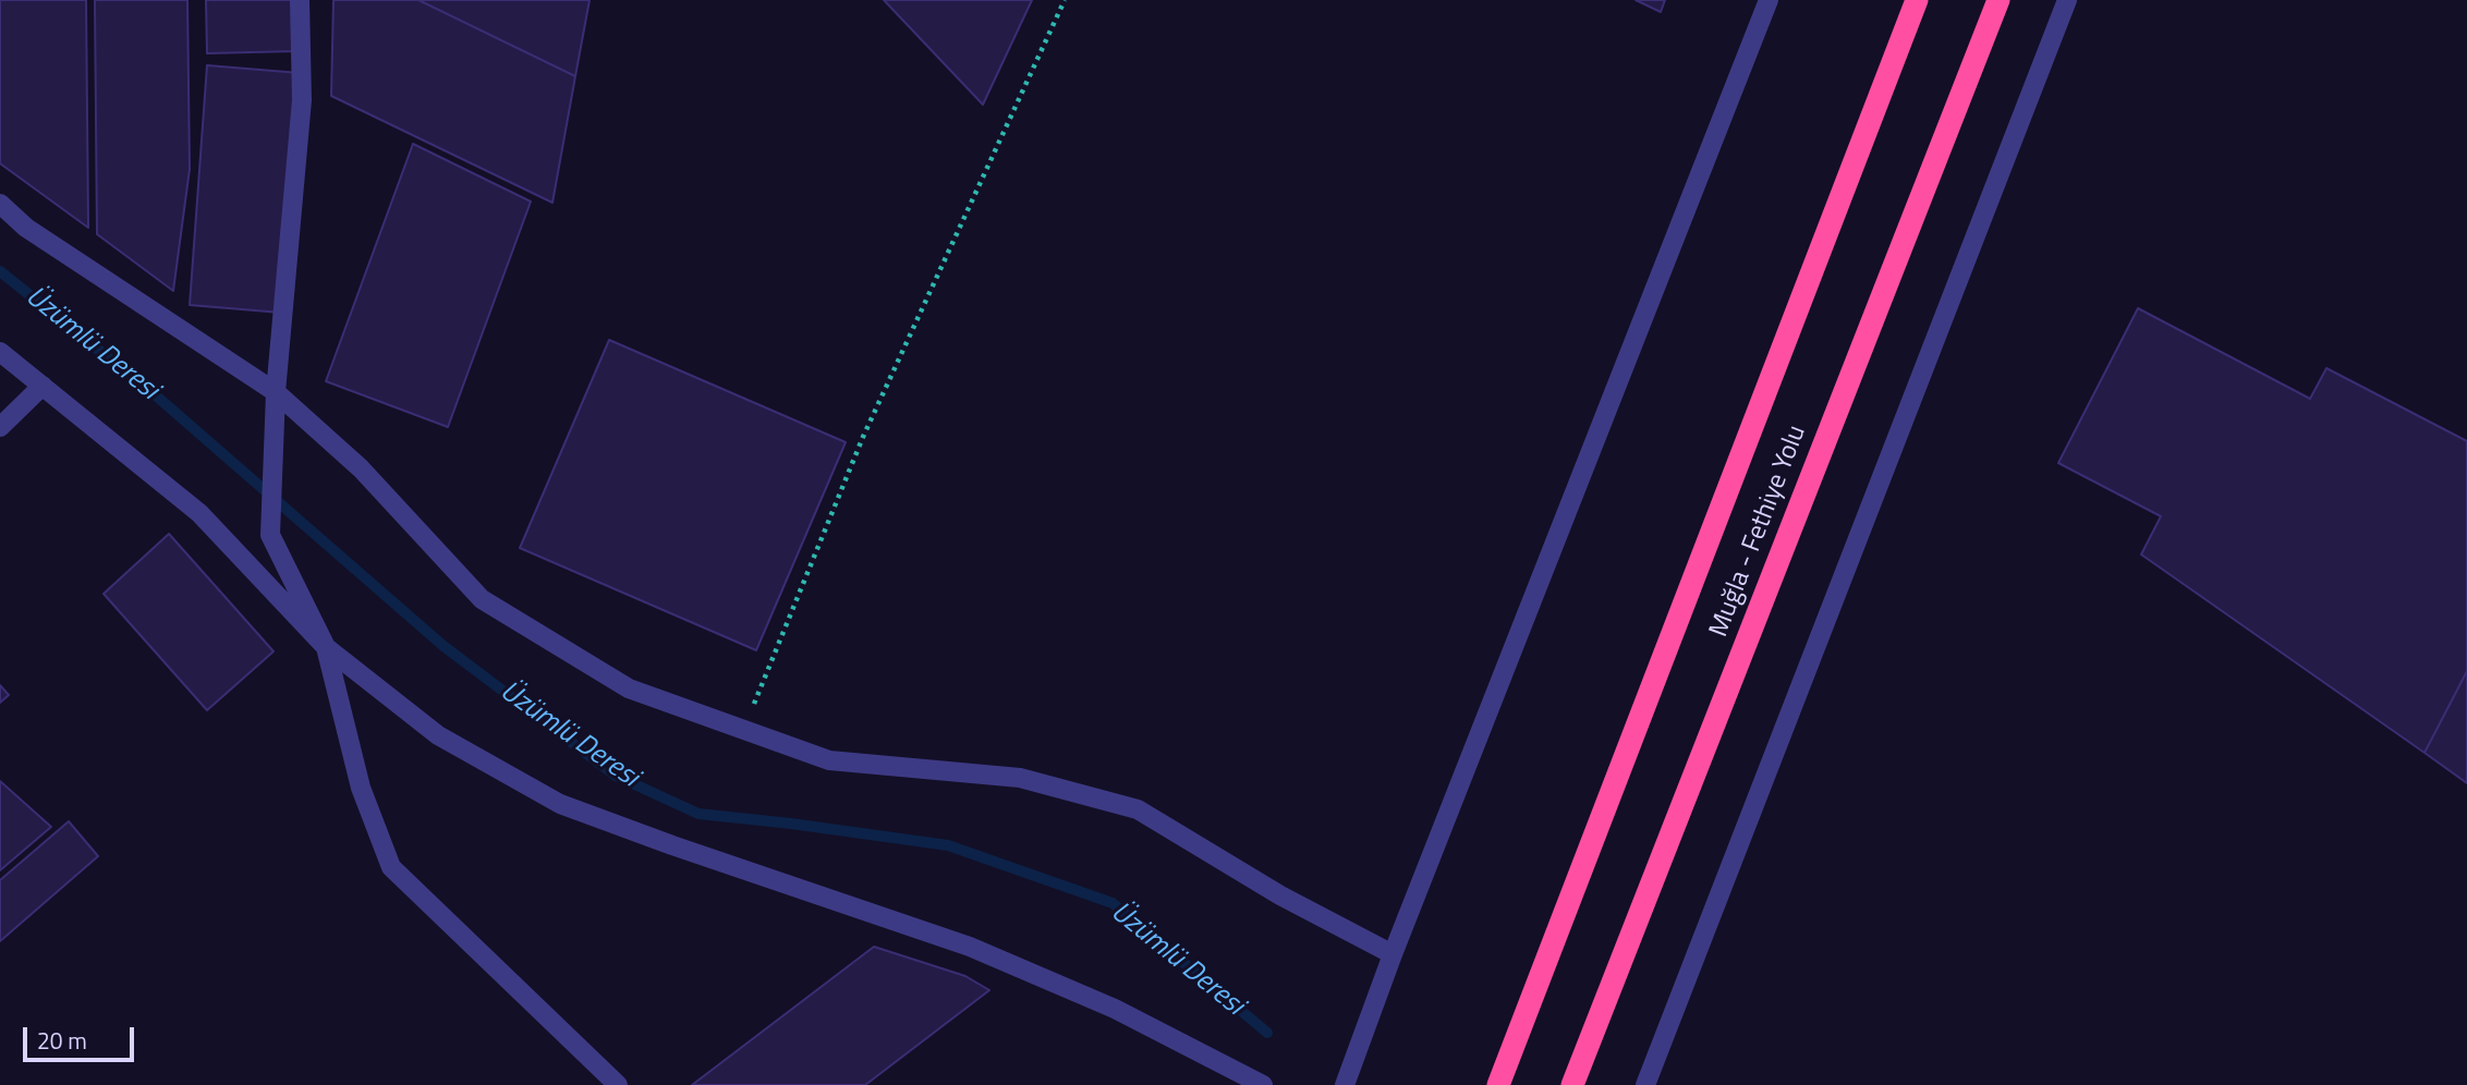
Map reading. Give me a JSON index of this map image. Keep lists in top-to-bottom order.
{
  "streets": {
    "highway": ["Muğla - Fethiye Yolu"]
  },
  "water": ["Üzümlü Deresi"],
  "scale_bar": "20 m"
}
